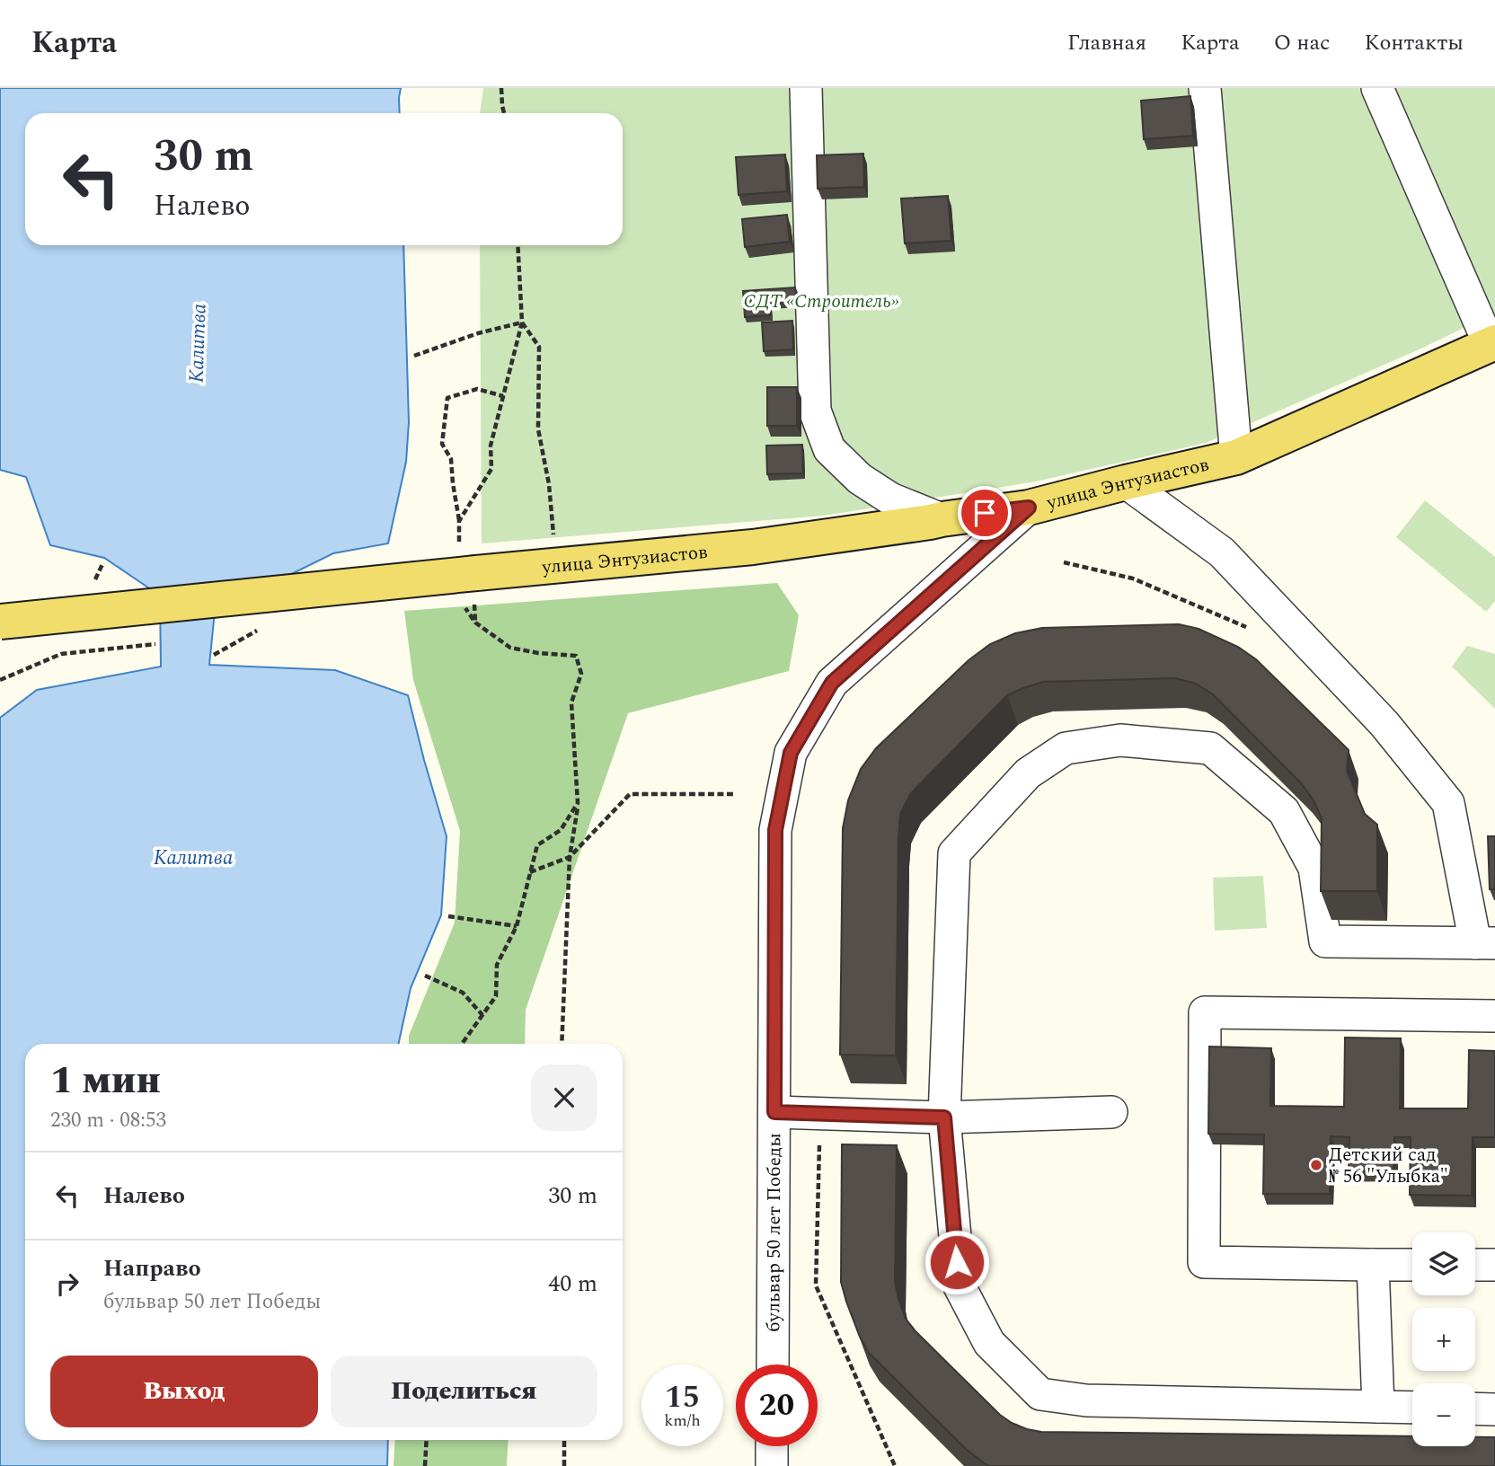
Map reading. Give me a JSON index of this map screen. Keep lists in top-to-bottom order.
{
  "streets": {
    "main road": ["улица Энтузиастов"],
    "street": ["бульвар 50 лет Победы"]
  },
  "crossings": [
    ["улица Энтузиастов", "бульвар 50 лет Победы"]
  ],
  "water": ["Калитва"],
  "parks": ["СДТ «Строитель»"],
  "places": ["Детский сад № 56 \"Улыбка\""],
  "page": {
    "header": "Карта",
    "nav": [
      "Главная",
      "Карта",
      "О нас",
      "Контакты"
    ],
    "turn": ["30 m", "Налево"],
    "heading": ["1 мин", "230 m · 08:53"],
    "list": [
      {
        "name": "Налево",
        "value": "30 m"
      },
      {
        "name": "Направо",
        "note": "бульвар 50 лет Победы",
        "value": "40 m"
      }
    ],
    "map_buttons": ["+", "−"],
    "buttons": ["Выход", "Поделиться"],
    "speed": "15 km/h",
    "limit": "20"
  }
}
